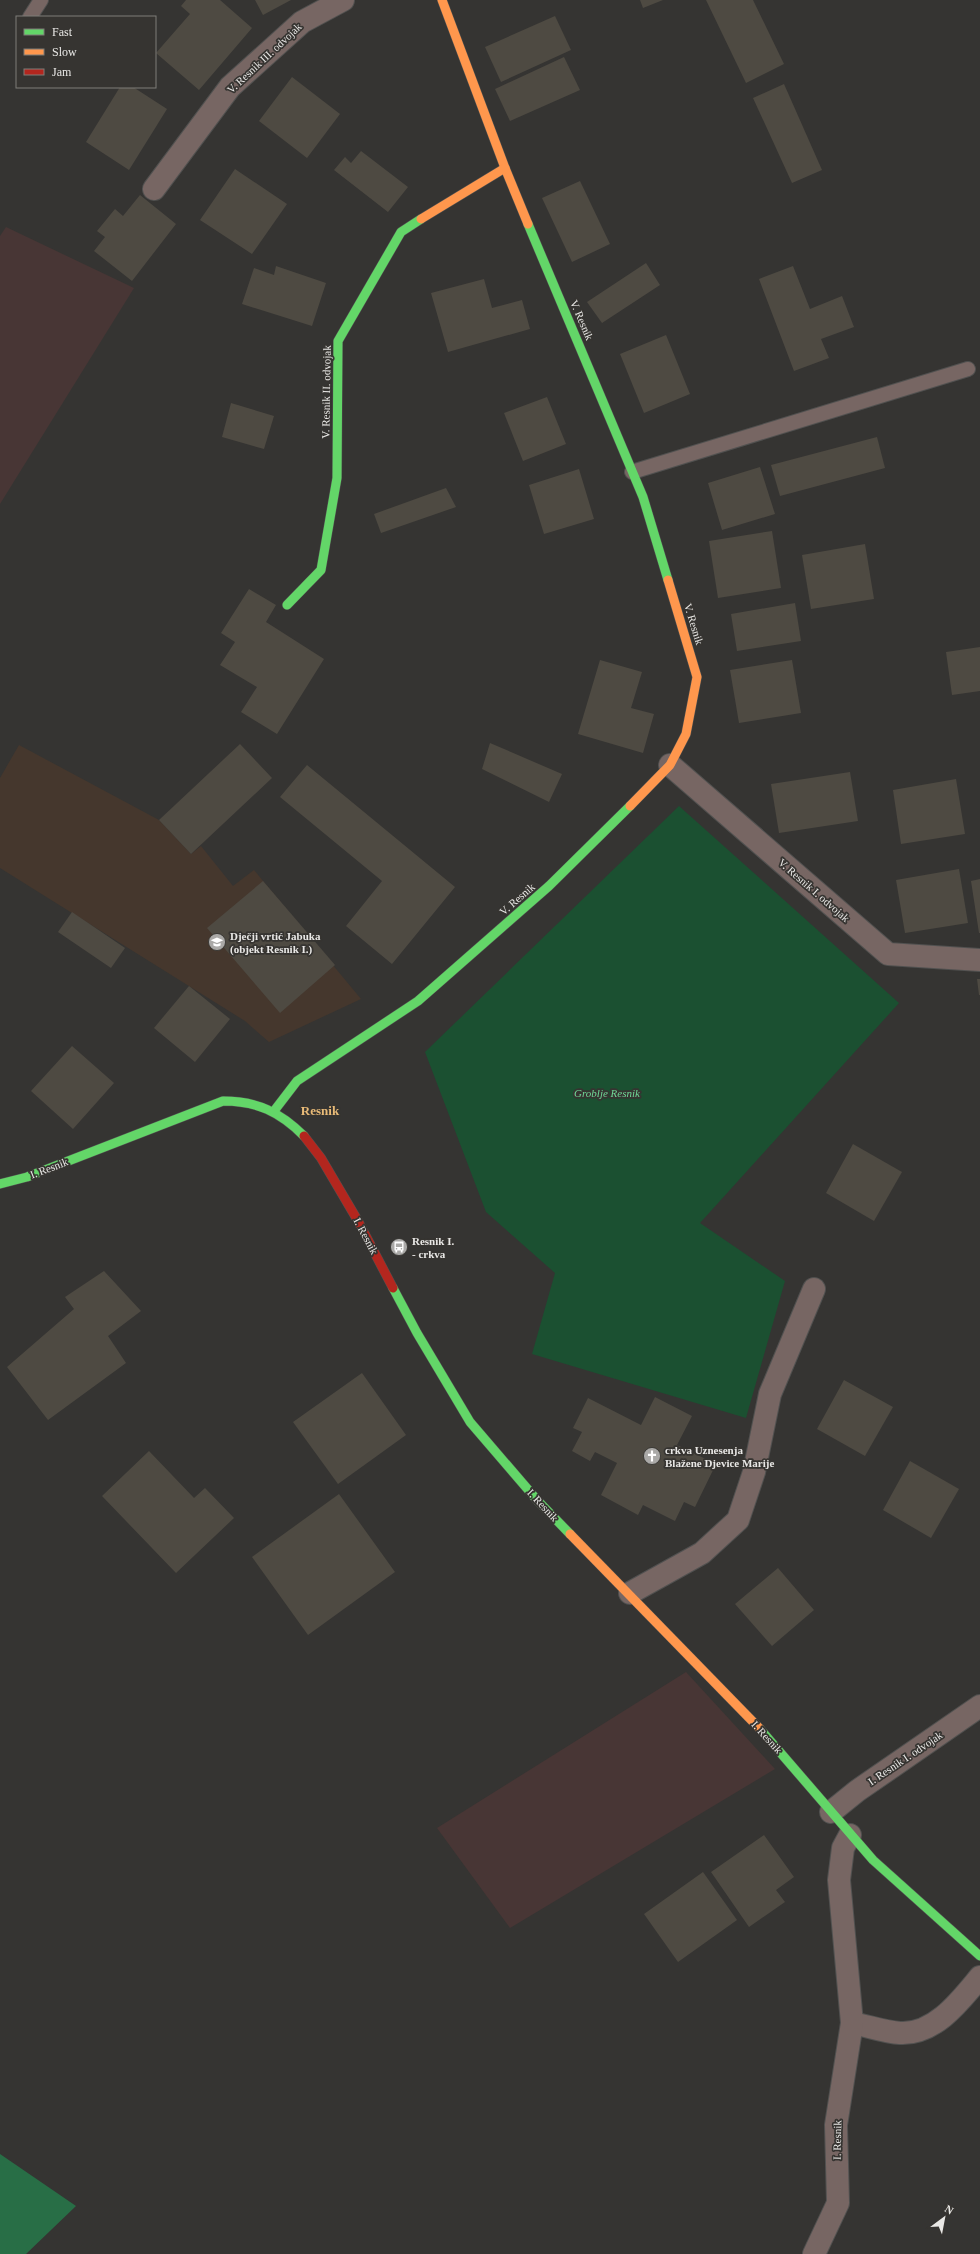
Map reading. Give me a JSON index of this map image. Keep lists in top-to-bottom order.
{
  "streets": {
    "street": [
      "V. Resnik III. odvojak",
      "V. Resnik",
      "V. Resnik II. odvojak",
      "V. Resnik I. odvojak",
      "I. Resnik",
      "I. Resnik I. odvojak"
    ]
  },
  "crossings": [
    ["V. Resnik", "V. Resnik II. odvojak"],
    ["V. Resnik", "V. Resnik I. odvojak"],
    ["V. Resnik", "I. Resnik"],
    ["I. Resnik", "I. Resnik I. odvojak"]
  ],
  "districts": ["Resnik"],
  "parks": ["Groblje Resnik"],
  "places": {
    "school or university": ["Dječji vrtić Jabuka (objekt Resnik I.)"],
    "bus stop": ["Resnik I. - crkva"],
    "church": ["crkva Uznesenja Blažene Djevice Marije"]
  },
  "legend": ["Fast", "Slow", "Jam"],
  "north": "top right"
}
